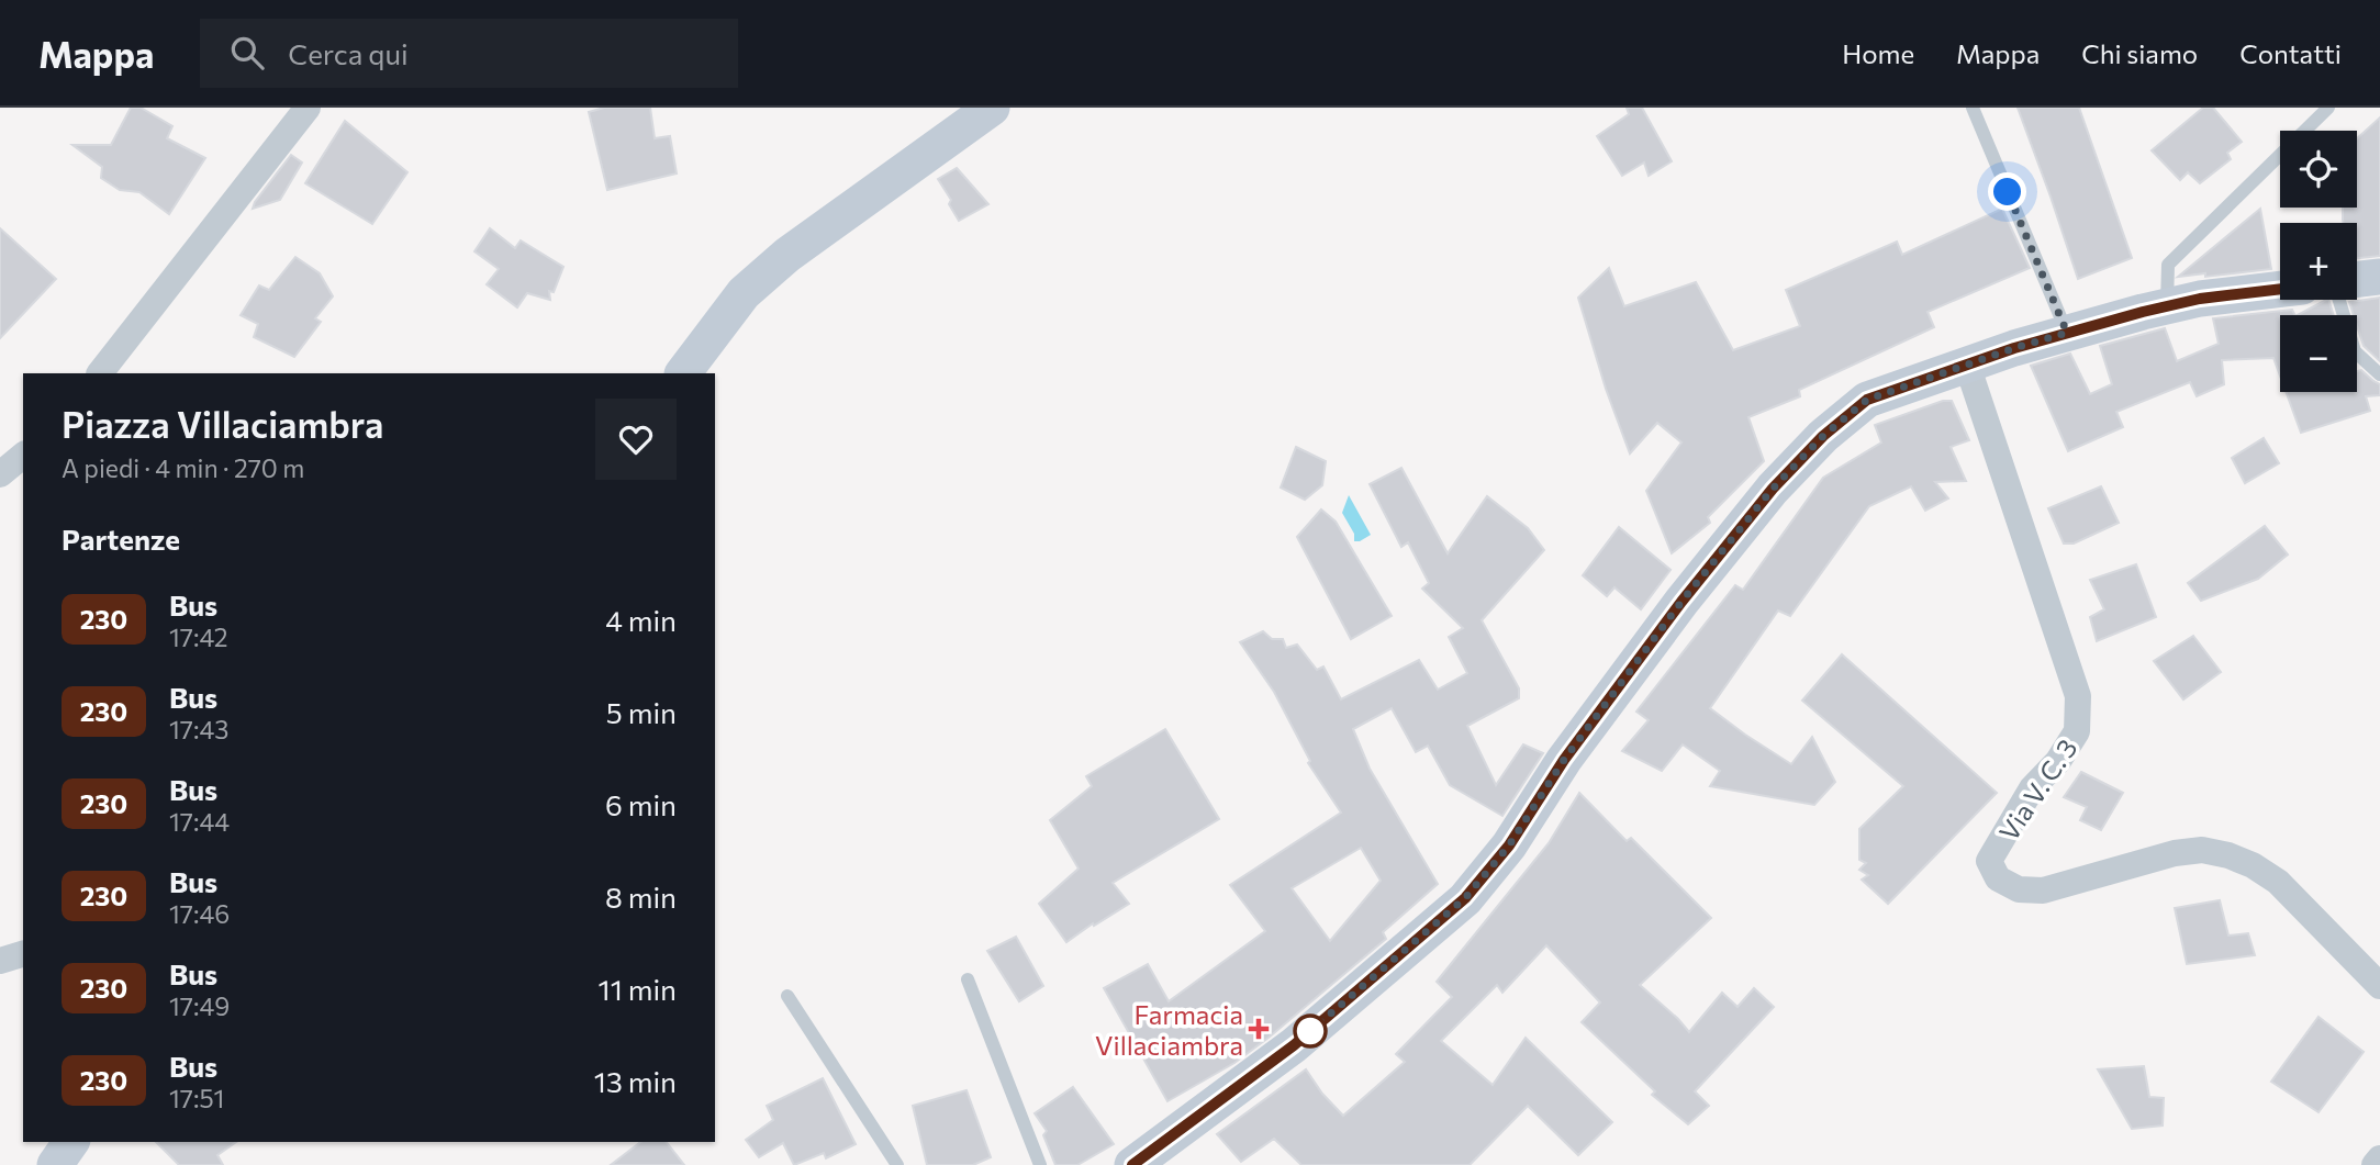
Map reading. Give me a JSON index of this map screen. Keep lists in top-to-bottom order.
{
  "streets": {
    "street": ["Via V. C. 3"]
  },
  "places": {
    "health": ["Farmacia Villaciambra"]
  },
  "lines": ["bus line 230"],
  "page": {
    "header": "Mappa",
    "search": "Cerca qui",
    "nav": [
      "Home",
      "Mappa",
      "Chi siamo",
      "Contatti"
    ],
    "map_buttons": ["+", "−"],
    "heading": [
      ["Piazza Villaciambra", "A piedi · 4 min · 270 m"],
      "Partenze"
    ],
    "list": [
      {
        "mark": "230",
        "name": "Bus",
        "note": "17:42",
        "value": "4 min"
      },
      {
        "mark": "230",
        "name": "Bus",
        "note": "17:43",
        "value": "5 min"
      },
      {
        "mark": "230",
        "name": "Bus",
        "note": "17:44",
        "value": "6 min"
      },
      {
        "mark": "230",
        "name": "Bus",
        "note": "17:46",
        "value": "8 min"
      },
      {
        "mark": "230",
        "name": "Bus",
        "note": "17:49",
        "value": "11 min"
      },
      {
        "mark": "230",
        "name": "Bus",
        "note": "17:51",
        "value": "13 min"
      }
    ]
  }
}
